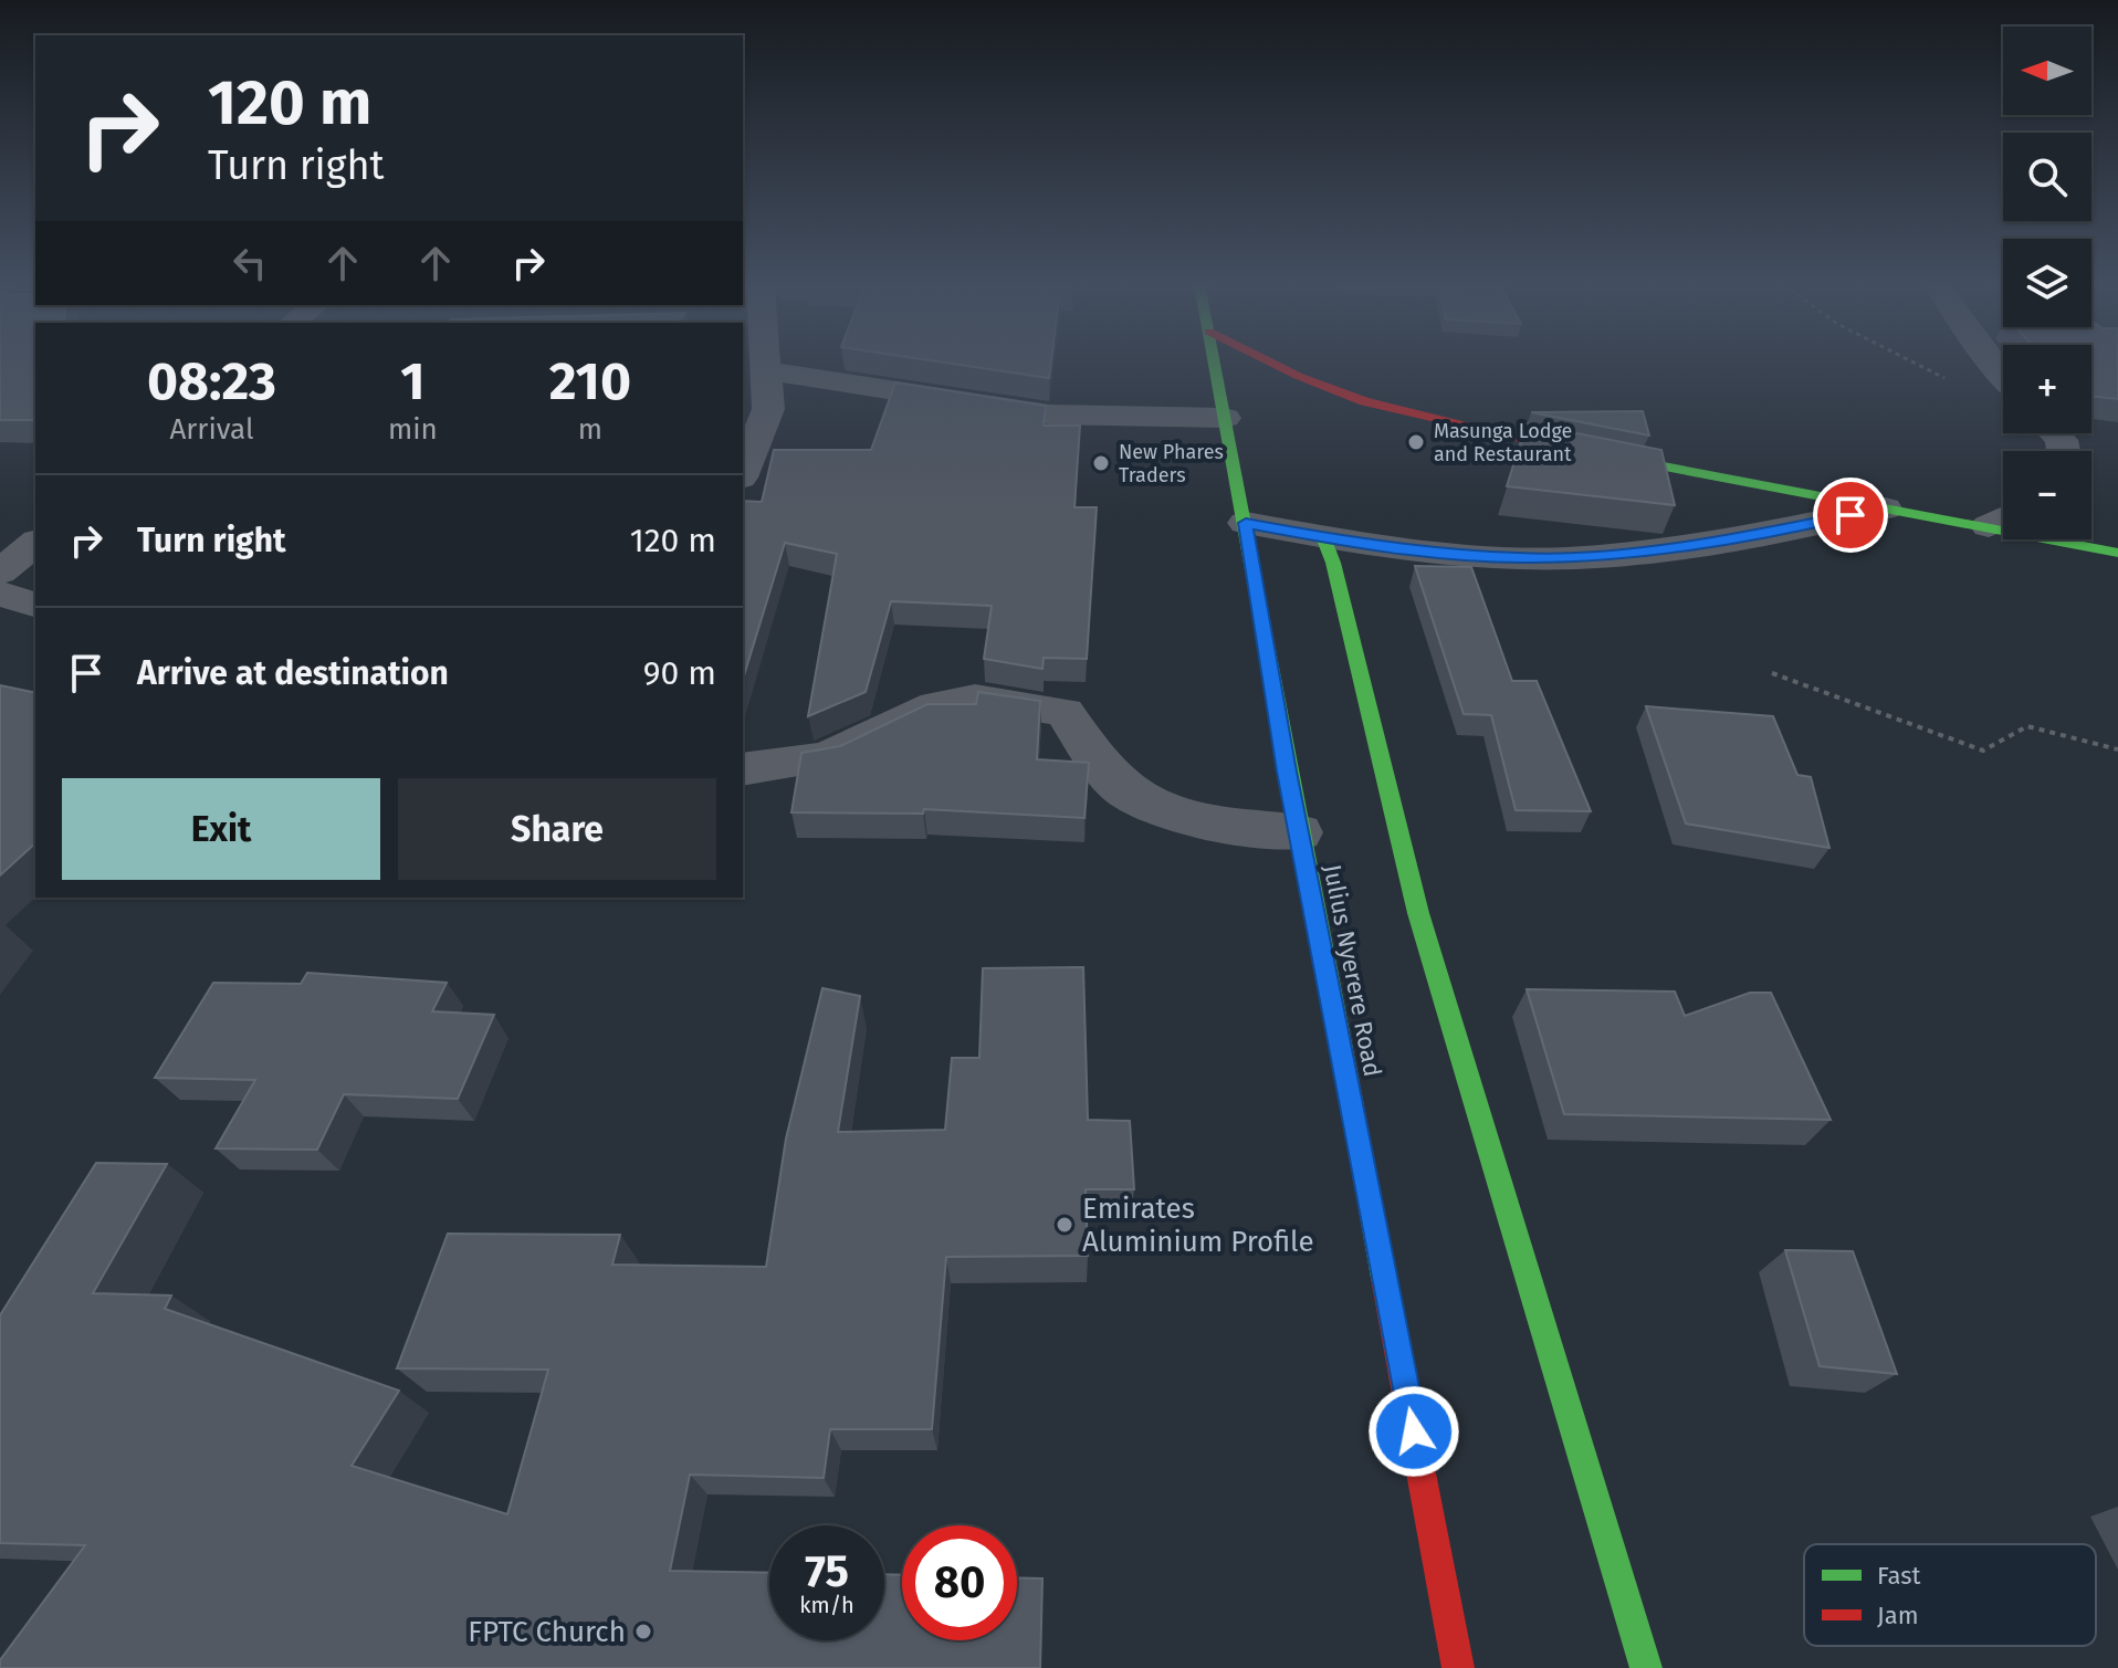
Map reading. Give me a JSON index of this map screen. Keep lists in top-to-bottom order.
{
  "streets": {
    "main road": ["Julius Nyerere Road"]
  },
  "places": [
    "Masunga Lodge and Restaurant",
    "New Phares Traders",
    "Emirates Aluminium Profile",
    "FPTC Church"
  ],
  "legend": ["Fast", "Jam"],
  "north": "left",
  "page": {
    "map_buttons": ["+", "−"],
    "turn": ["120 m", "Turn right"],
    "eta": [
      "08:23",
      "Arrival",
      "1",
      "min",
      "210",
      "m"
    ],
    "list": [
      {
        "name": "Turn right",
        "value": "120 m"
      },
      {
        "name": "Arrive at destination",
        "value": "90 m"
      }
    ],
    "buttons": ["Exit", "Share"],
    "speed": "75 km/h",
    "limit": "80"
  }
}
